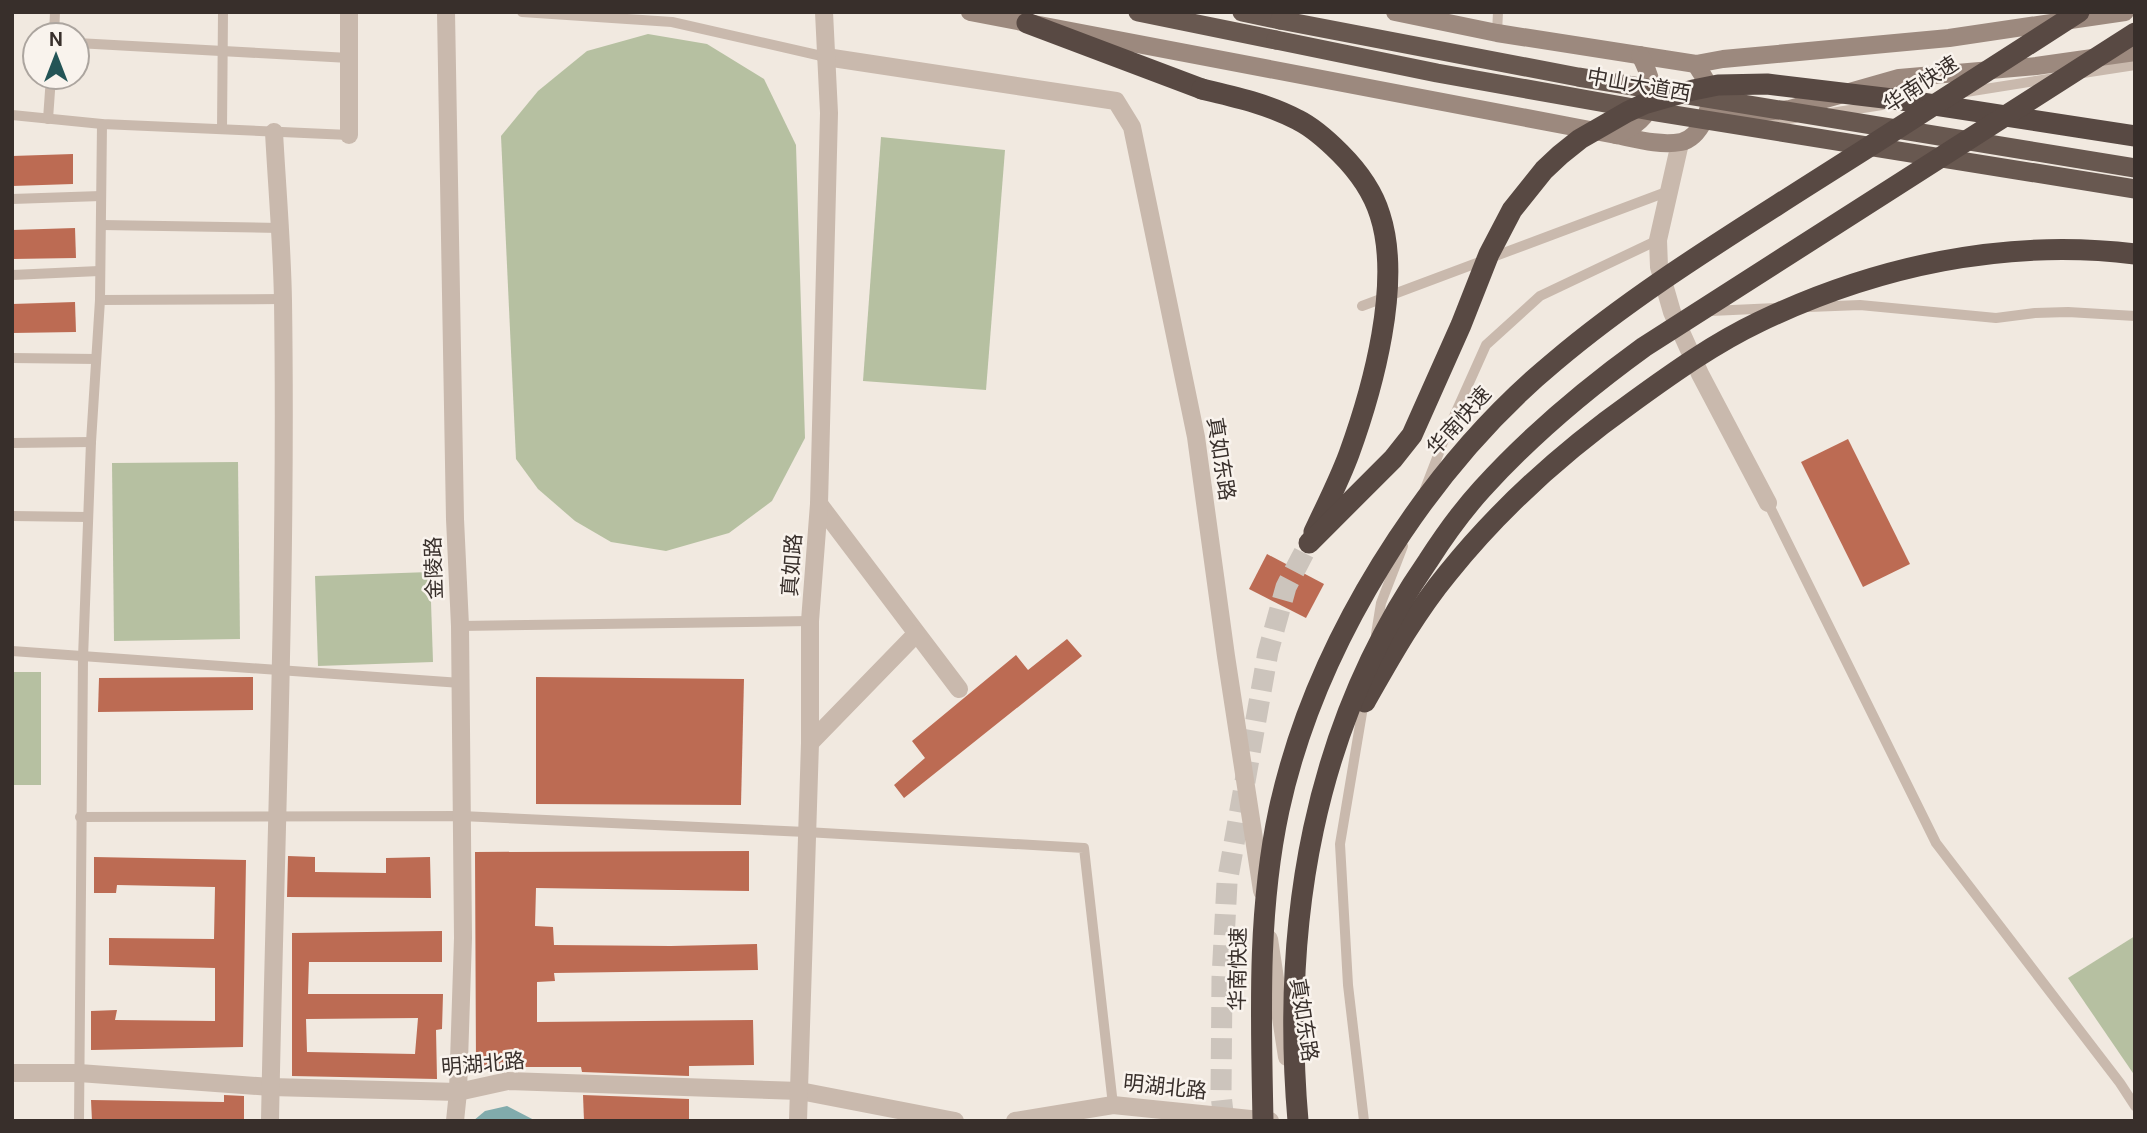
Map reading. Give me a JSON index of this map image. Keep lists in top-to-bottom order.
{
  "streets": {
    "highway": ["华南快速", "中山大道西"],
    "street": [
      "真如东路",
      "真如路",
      "金陵路",
      "明湖北路"
    ]
  },
  "crossings": [
    ["真如东路", "真如路"],
    ["真如路", "明湖北路"],
    ["金陵路", "明湖北路"]
  ],
  "north": "top"
}
